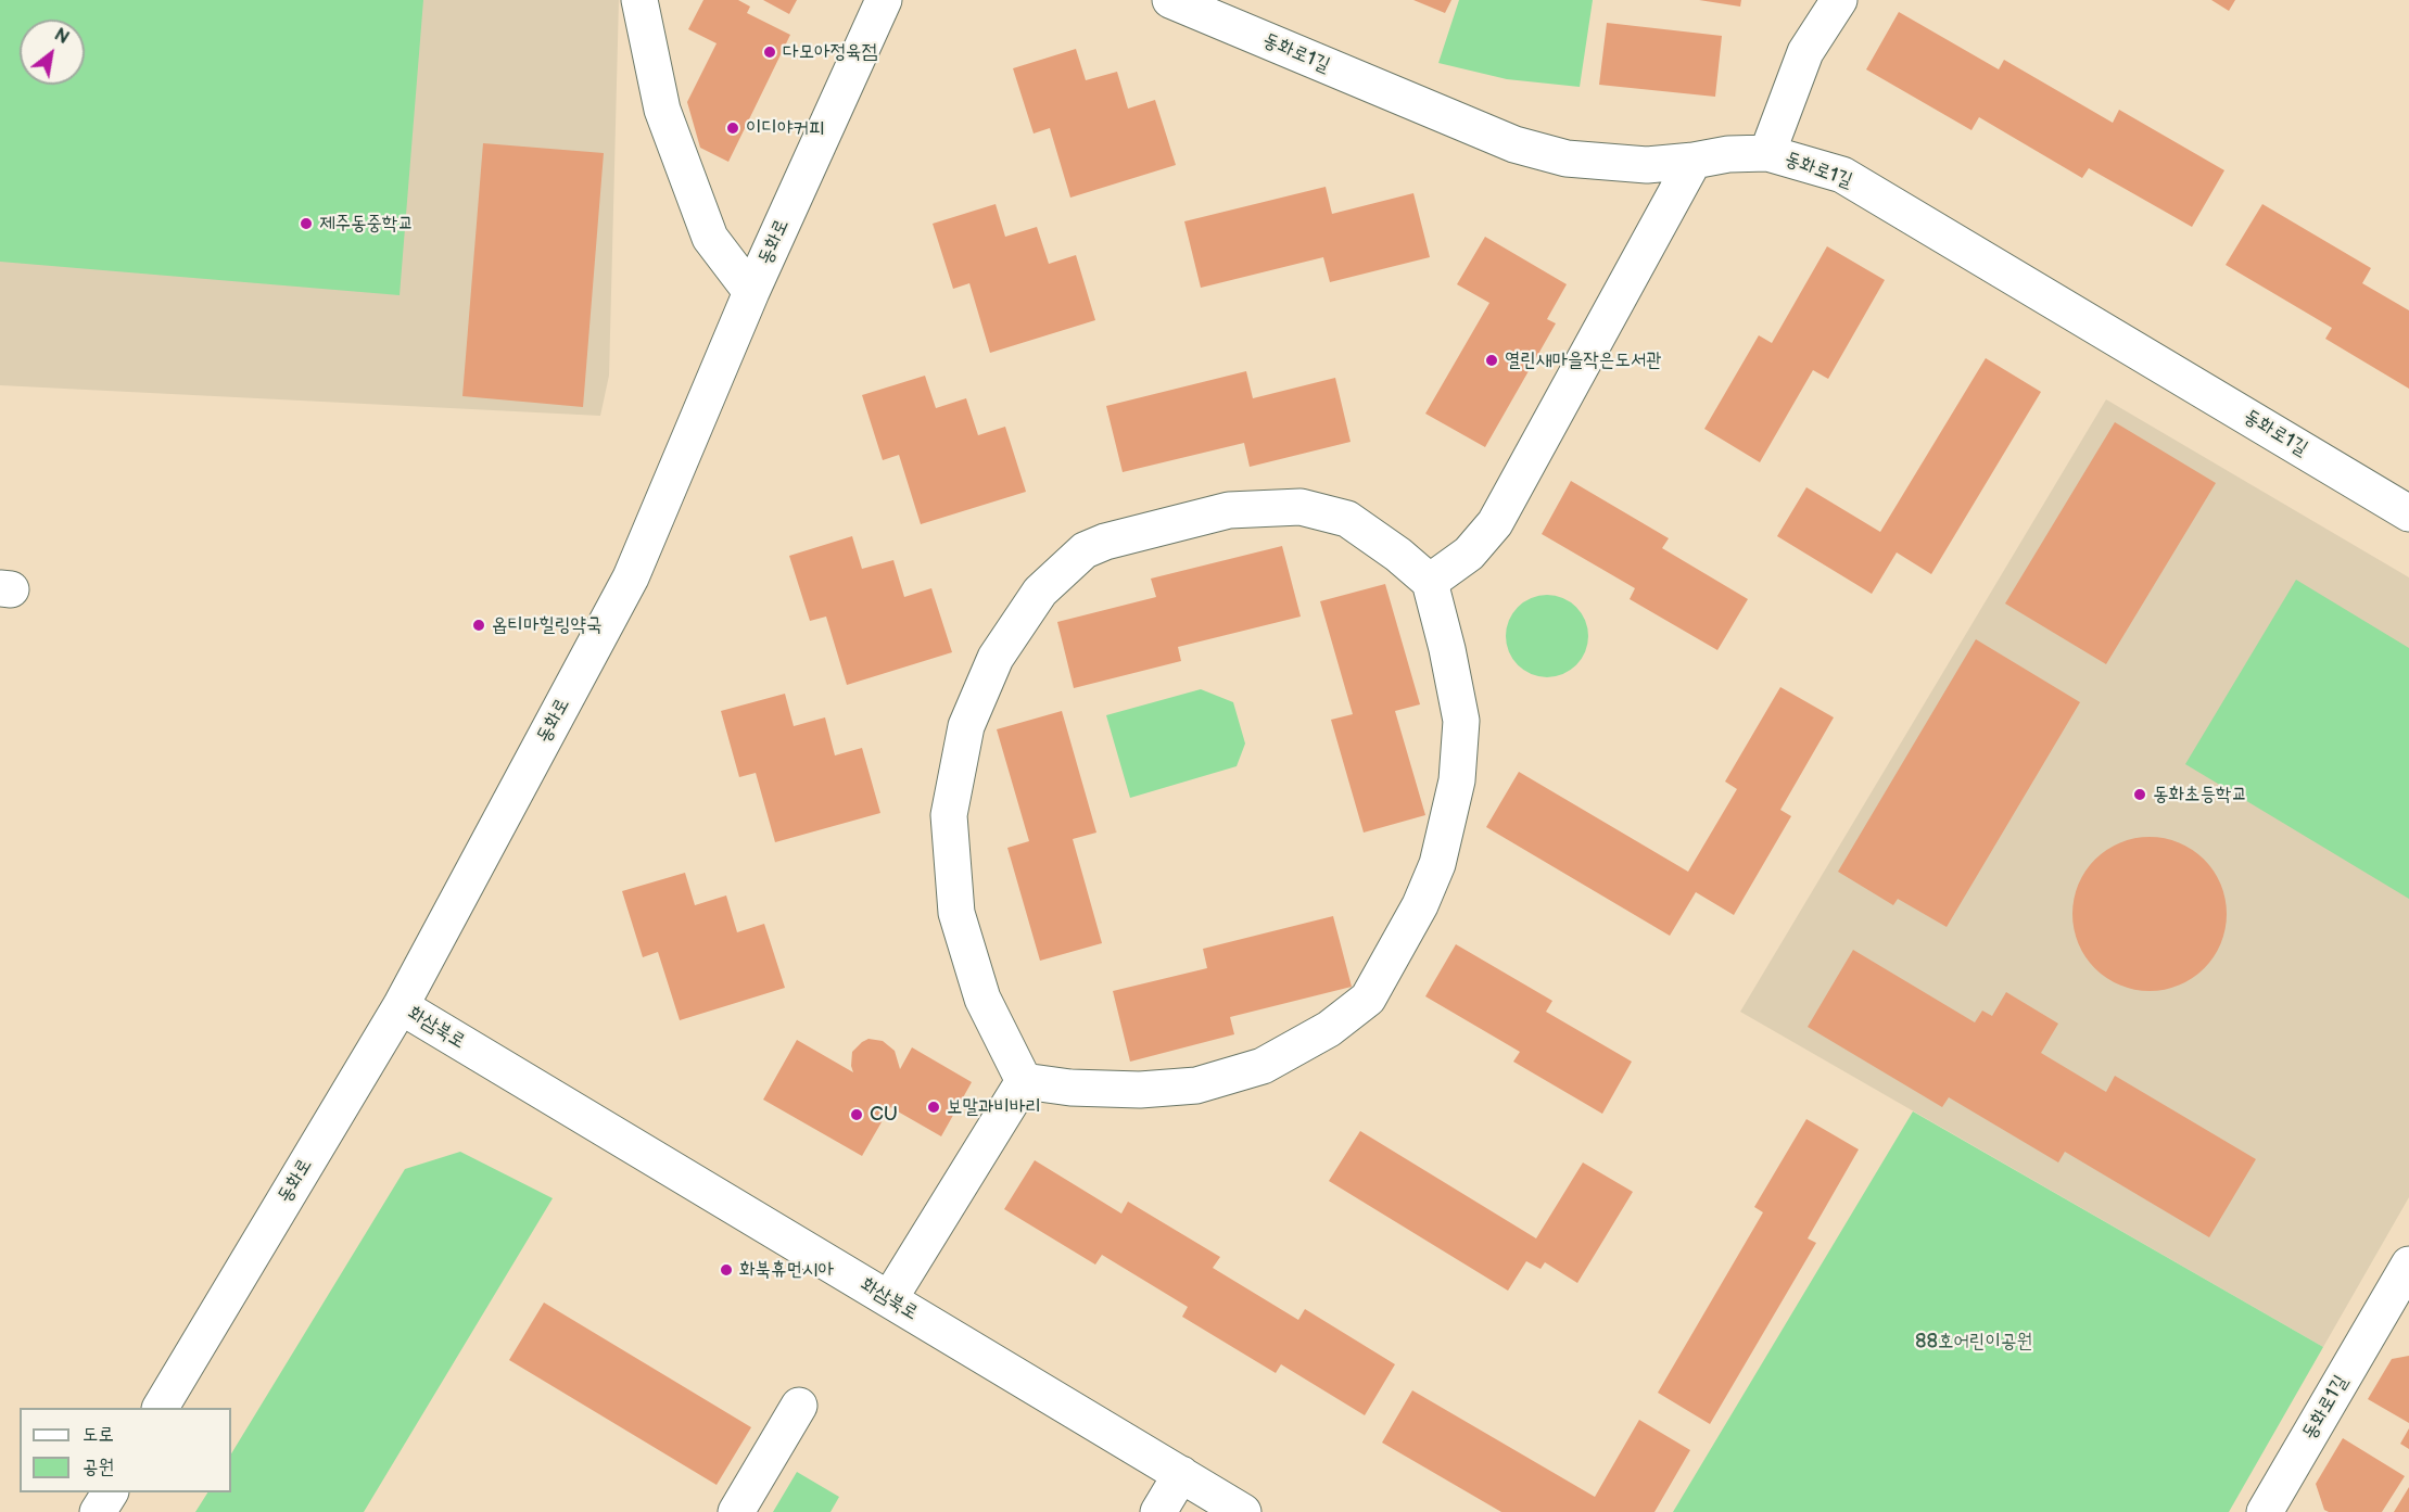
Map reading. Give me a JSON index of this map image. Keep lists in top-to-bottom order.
{
  "streets": {
    "street": ["동화로1길", "동화로", "화삼북로"]
  },
  "crossings": [
    ["동화로", "화삼북로"]
  ],
  "parks": ["88호어린이공원"],
  "places": [
    "다모아정육점",
    "이디야커피",
    "제주동중학교",
    "열린새마을작은도서관",
    "옵티마힐링약국",
    "동화초등학교",
    "보말과비바리",
    "CU",
    "화북휴먼시아"
  ],
  "legend": ["도로", "공원"],
  "north": "top right"
}
